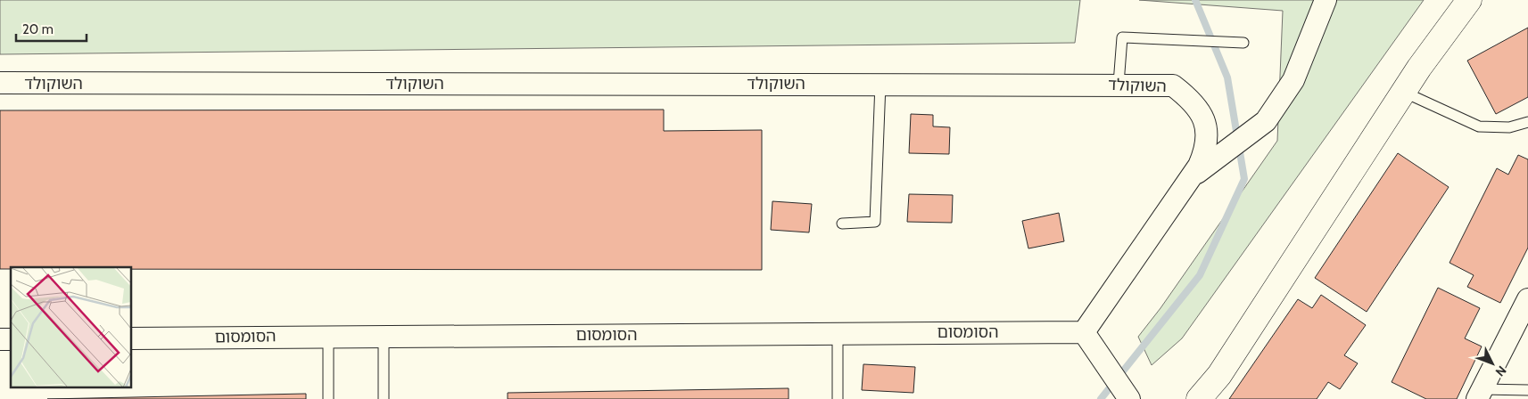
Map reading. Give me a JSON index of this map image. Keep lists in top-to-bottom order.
{
  "streets": {
    "street": ["השוקולד", "הסומסום"]
  },
  "crossings": [
    ["השוקולד", "הסומסום"]
  ],
  "scale_bar": "20 m",
  "north": "bottom right"
}
